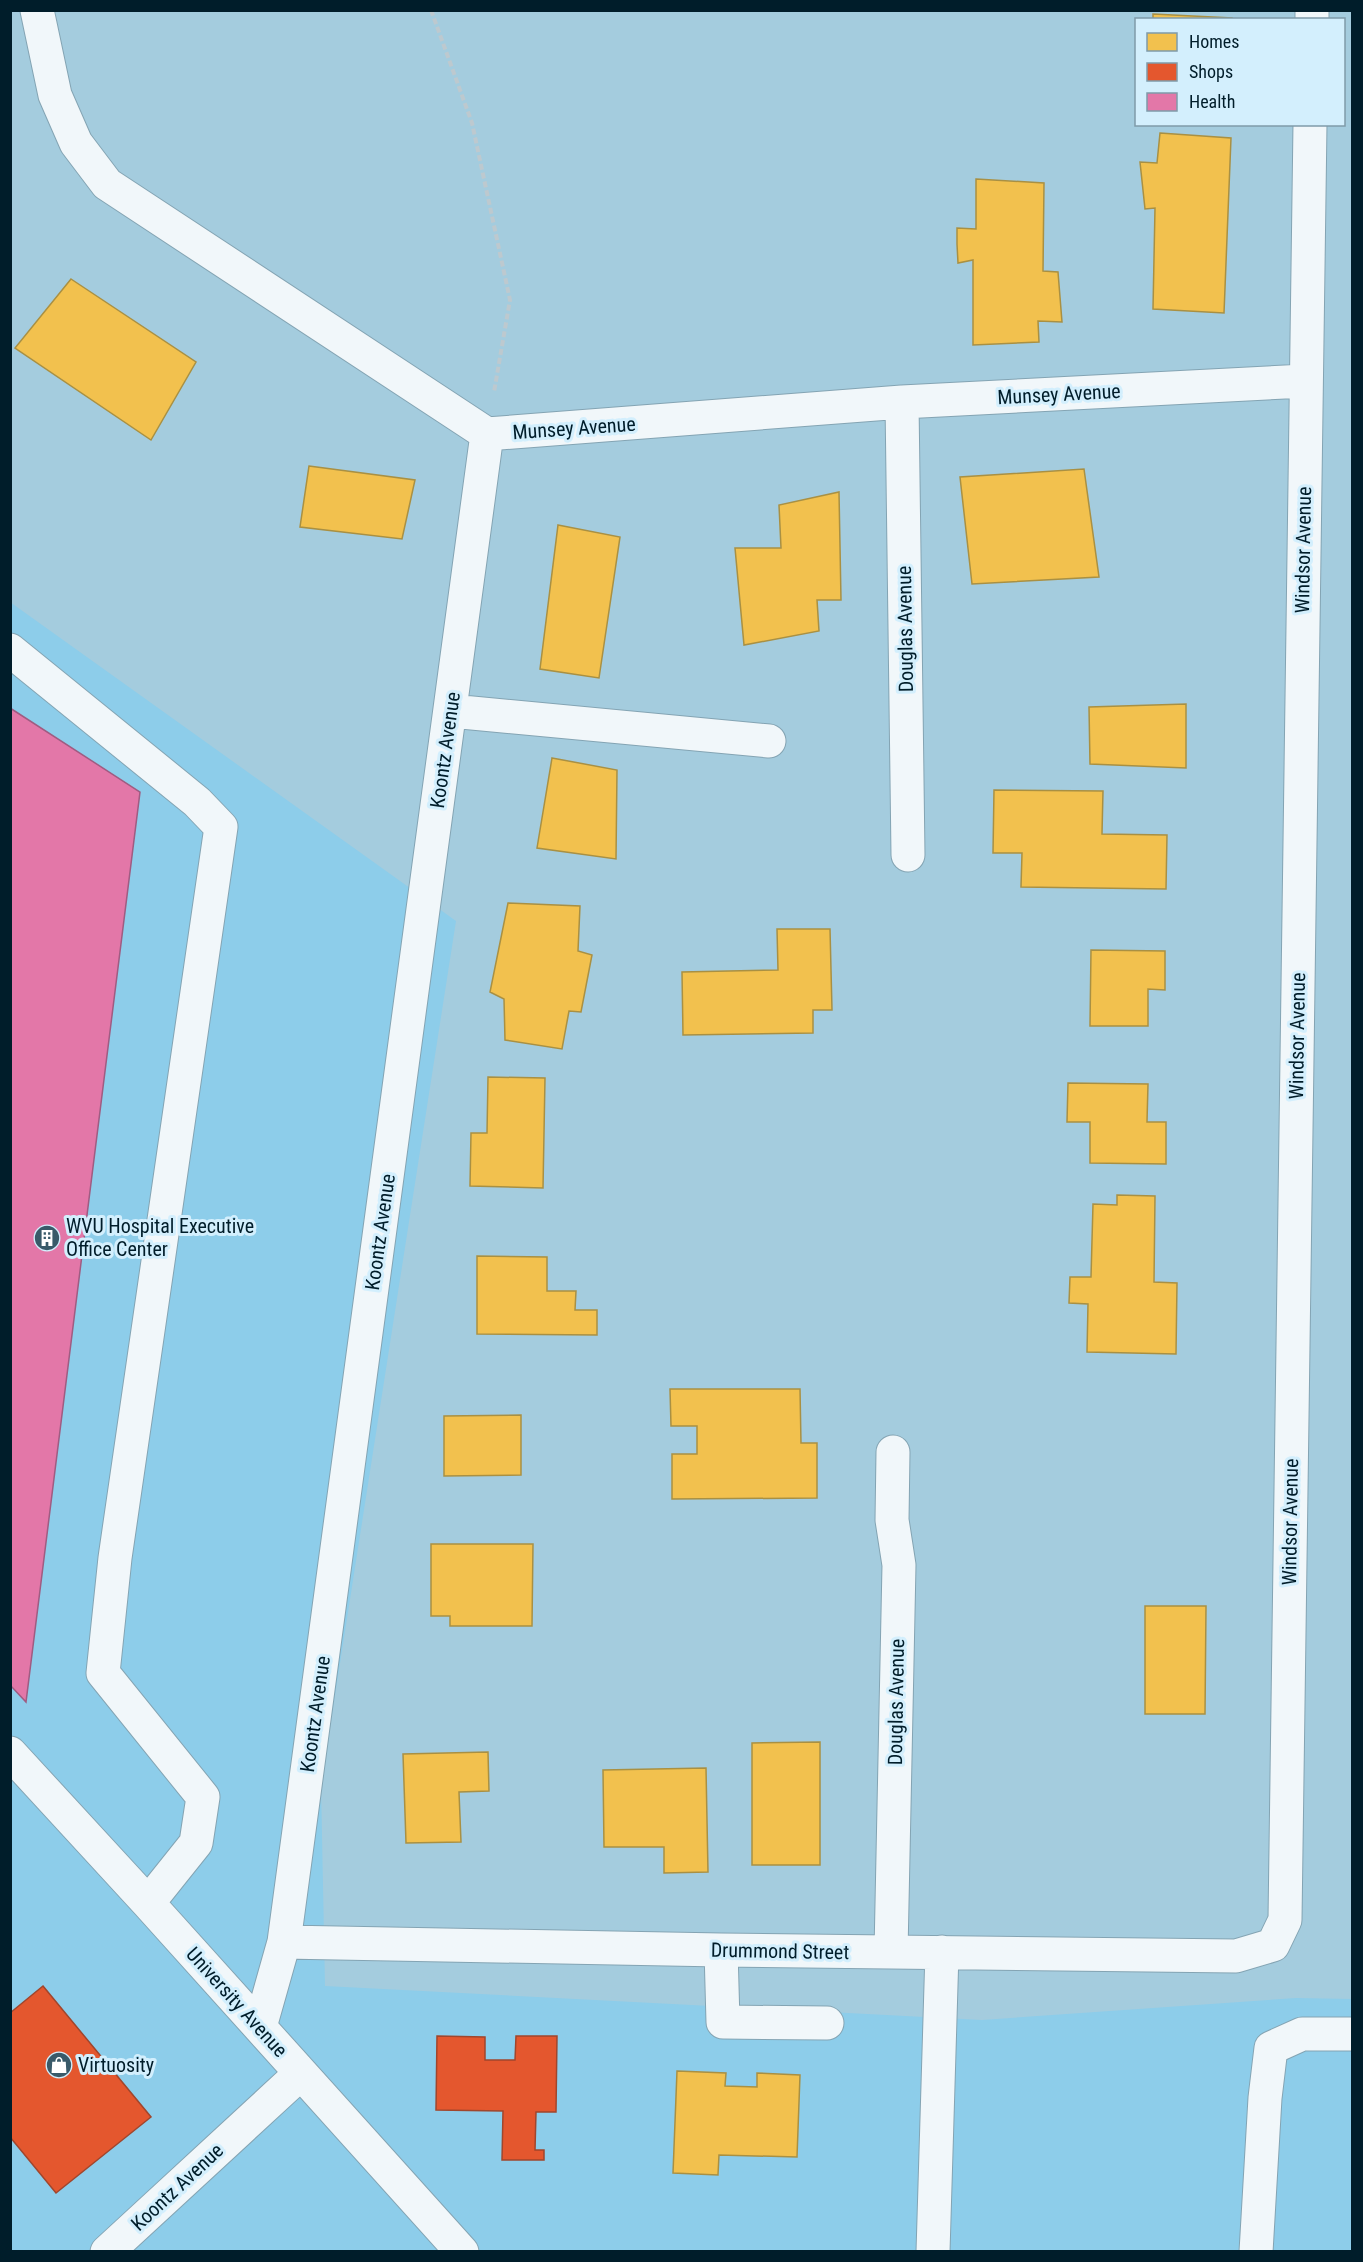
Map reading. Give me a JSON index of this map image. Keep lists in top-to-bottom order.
{
  "streets": {
    "street": [
      "Munsey Avenue",
      "Windsor Avenue",
      "Douglas Avenue",
      "Koontz Avenue",
      "Drummond Street",
      "University Avenue"
    ]
  },
  "crossings": [
    ["Munsey Avenue", "Windsor Avenue"],
    ["Munsey Avenue", "Douglas Avenue"],
    ["Munsey Avenue", "Koontz Avenue"],
    ["Windsor Avenue", "Drummond Street"],
    ["Douglas Avenue", "Drummond Street"],
    ["Koontz Avenue", "Drummond Street"],
    ["Koontz Avenue", "University Avenue"]
  ],
  "places": {
    "building": ["WVU Hospital Executive Office Center"],
    "shop": ["Virtuosity"]
  },
  "legend": ["Homes", "Shops", "Health"]
}
